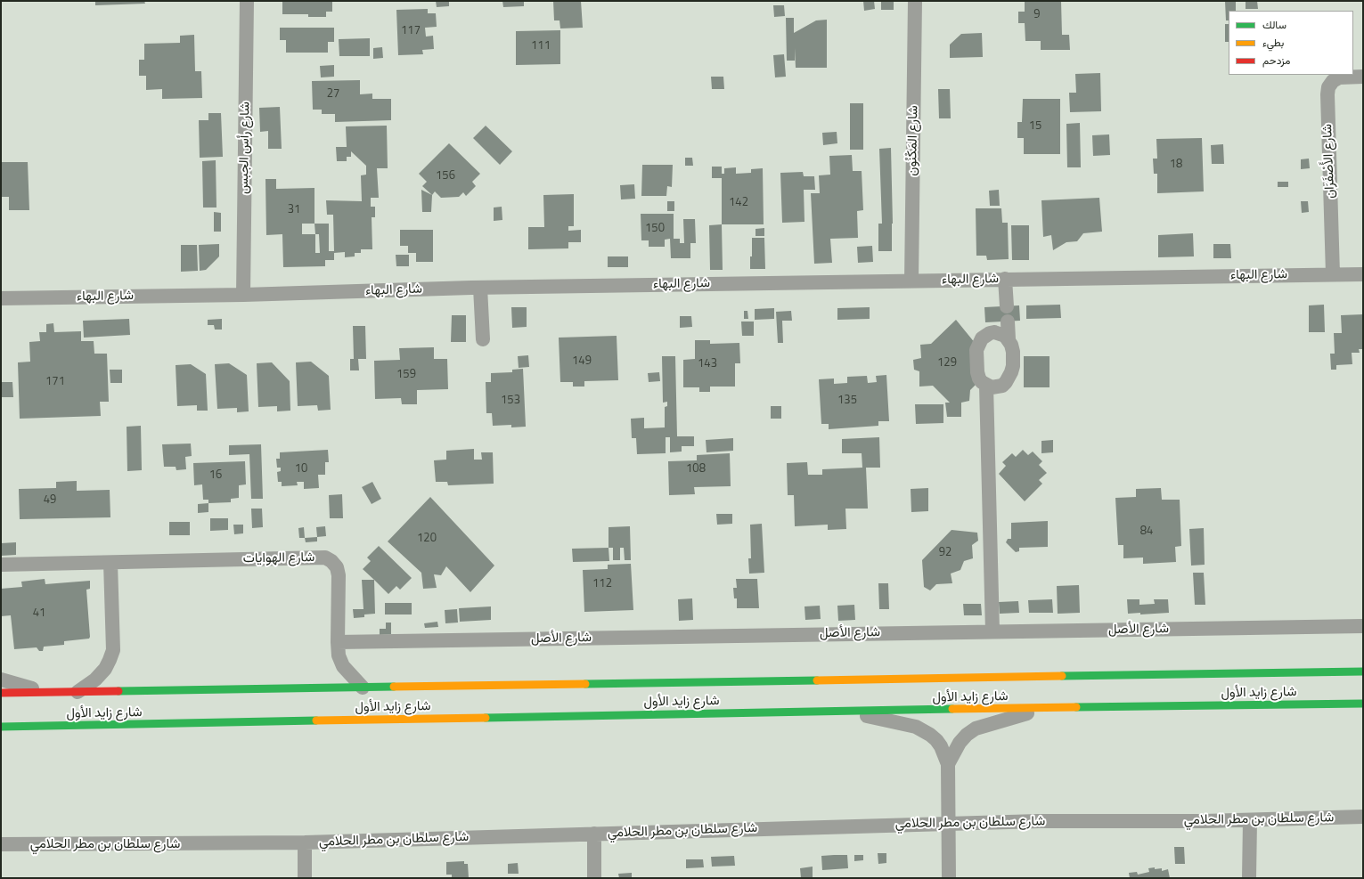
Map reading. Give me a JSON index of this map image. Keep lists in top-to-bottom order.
{
  "streets": {
    "main road": ["شارع زايد الأول"],
    "street": [
      "شارع المَكْنُون",
      "شارع رأس الجبس",
      "شارع الأَصْفَرَان",
      "شارع البهاء",
      "شارع الهوايات",
      "شارع الأصل",
      "شارع سلطان بن مطر الحلامي"
    ]
  },
  "crossings": [
    ["شارع المَكْنُون", "شارع البهاء"],
    ["شارع رأس الجبس", "شارع البهاء"],
    ["شارع الأَصْفَرَان", "شارع البهاء"],
    ["شارع الهوايات", "شارع الأصل"],
    ["شارع الهوايات", "شارع زايد الأول"]
  ],
  "house_numbers": [
    "9",
    "117",
    "111",
    "27",
    "15",
    "18",
    "156",
    "142",
    "31",
    "150",
    "149",
    "129",
    "143",
    "159",
    "171",
    "153",
    "135",
    "10",
    "108",
    "16",
    "49",
    "84",
    "120",
    "92",
    "112",
    "41"
  ],
  "legend": ["سالك", "بطيء", "مزدحم"]
}
